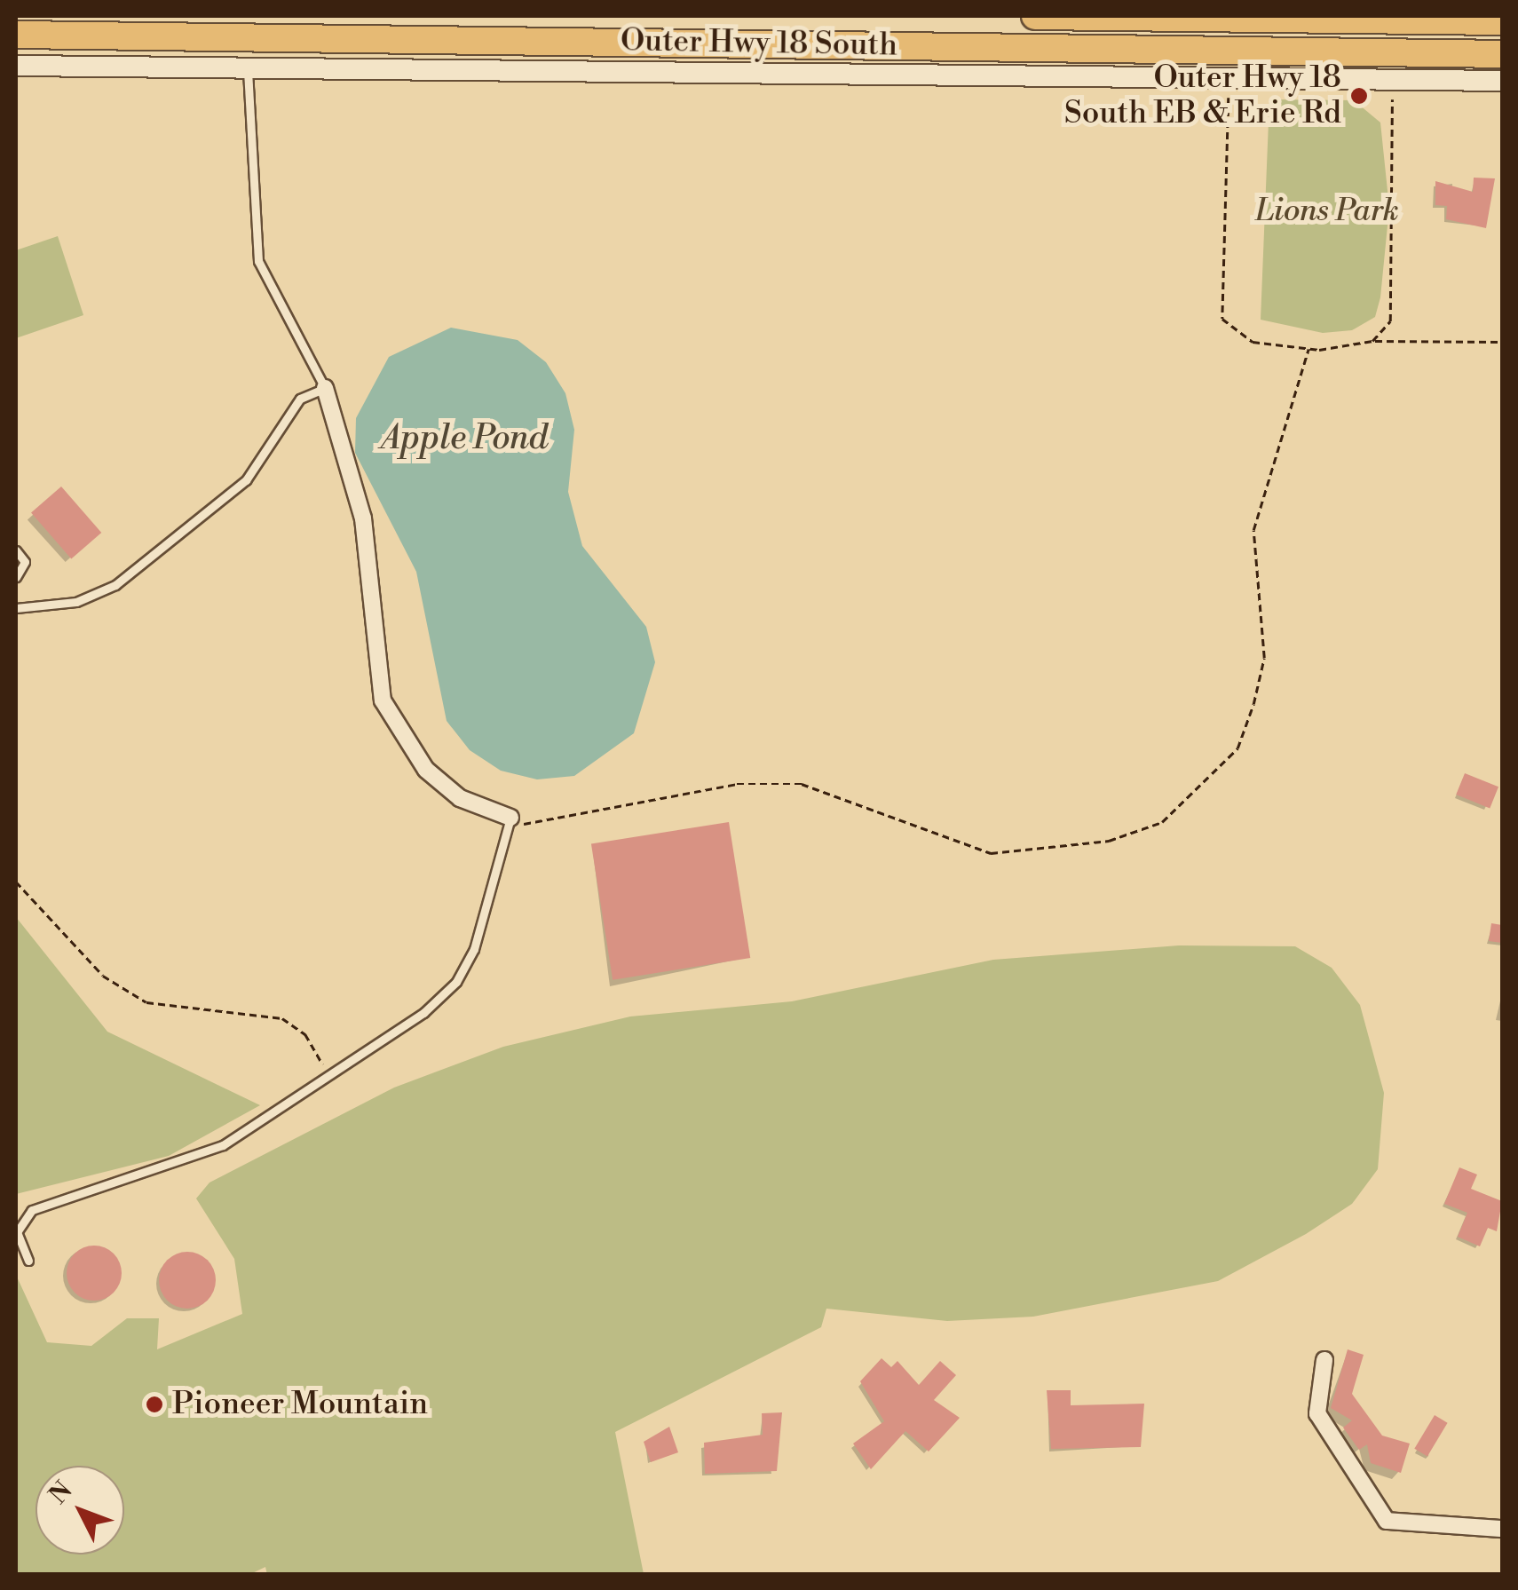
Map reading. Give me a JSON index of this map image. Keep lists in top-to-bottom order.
{
  "streets": {
    "street": ["Outer Hwy 18 South"]
  },
  "water": ["Apple Pond"],
  "parks": ["Lions Park"],
  "places": ["Outer Hwy 18 South EB & Erie Rd", "Pioneer Mountain"],
  "north": "top left"
}
